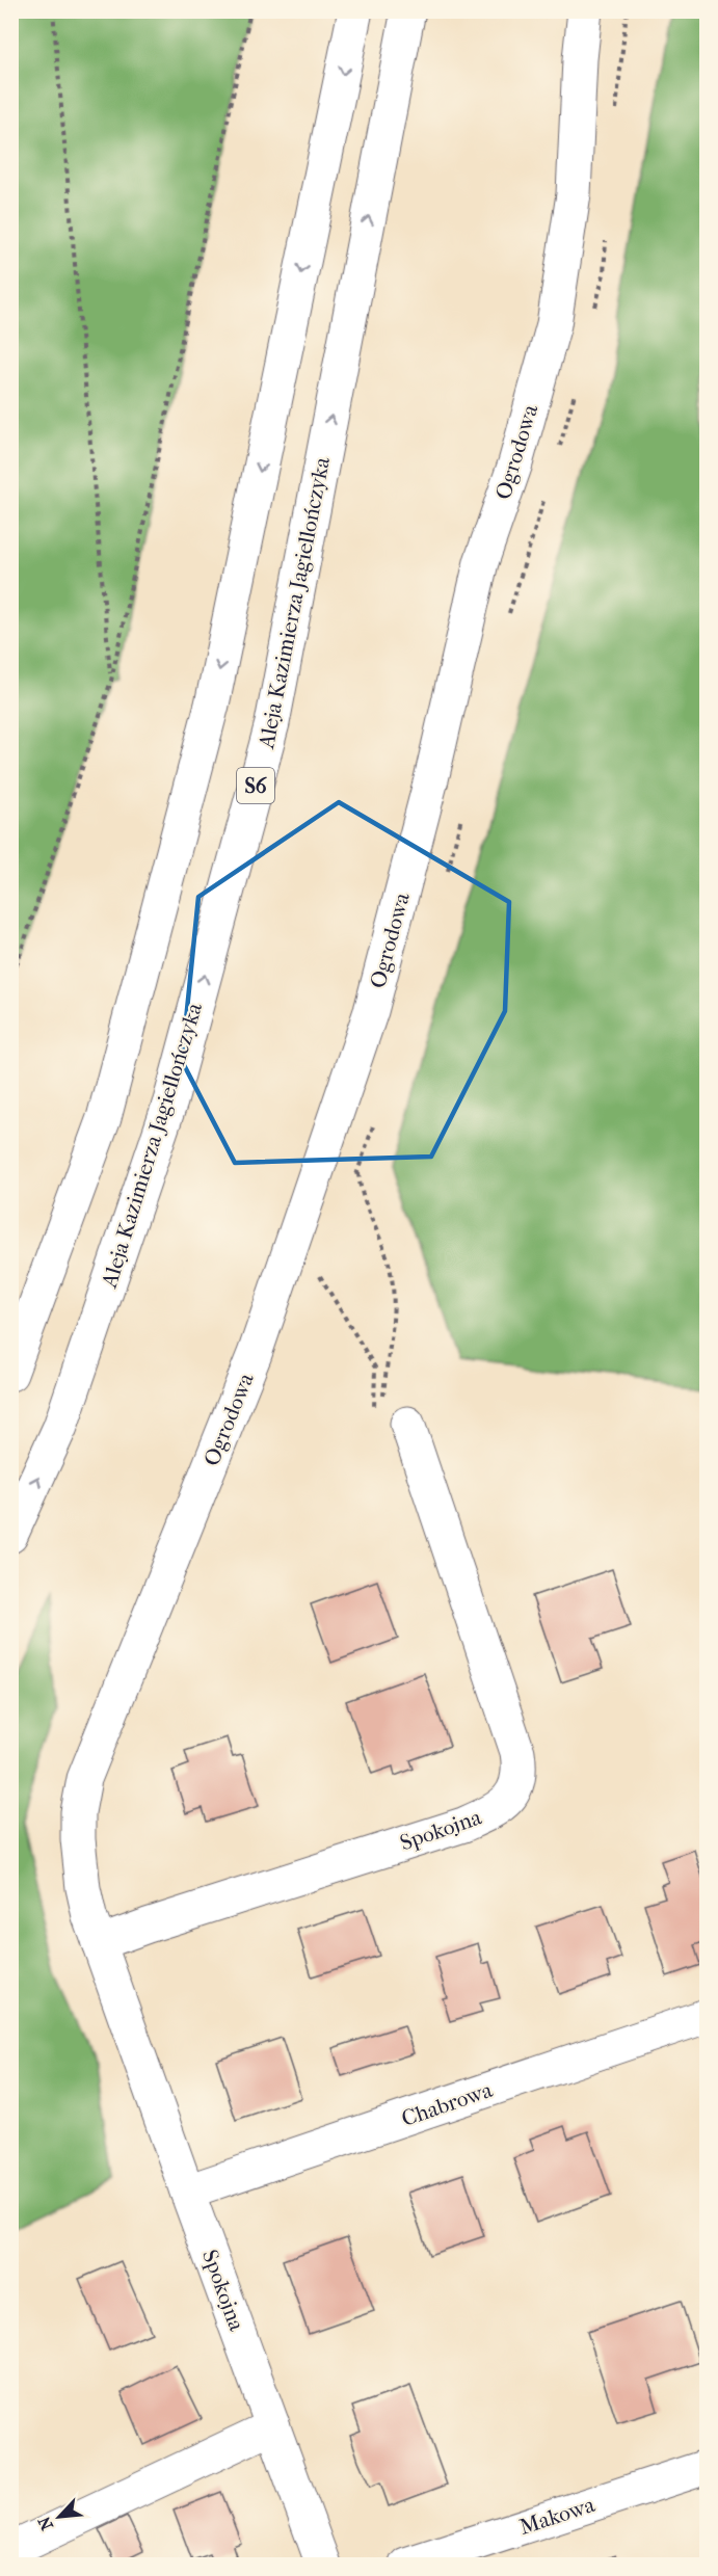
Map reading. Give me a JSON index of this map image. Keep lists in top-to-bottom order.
{
  "streets": {
    "main road": [
      "Ogrodowa",
      "Aleja Kazimierza Jagiellończyka",
      "S6",
      "Spokojna",
      "Chabrowa",
      "Makowa"
    ]
  },
  "crossings": [
    ["Ogrodowa", "Spokojna"],
    ["Spokojna", "Chabrowa"]
  ],
  "north": "bottom left"
}
